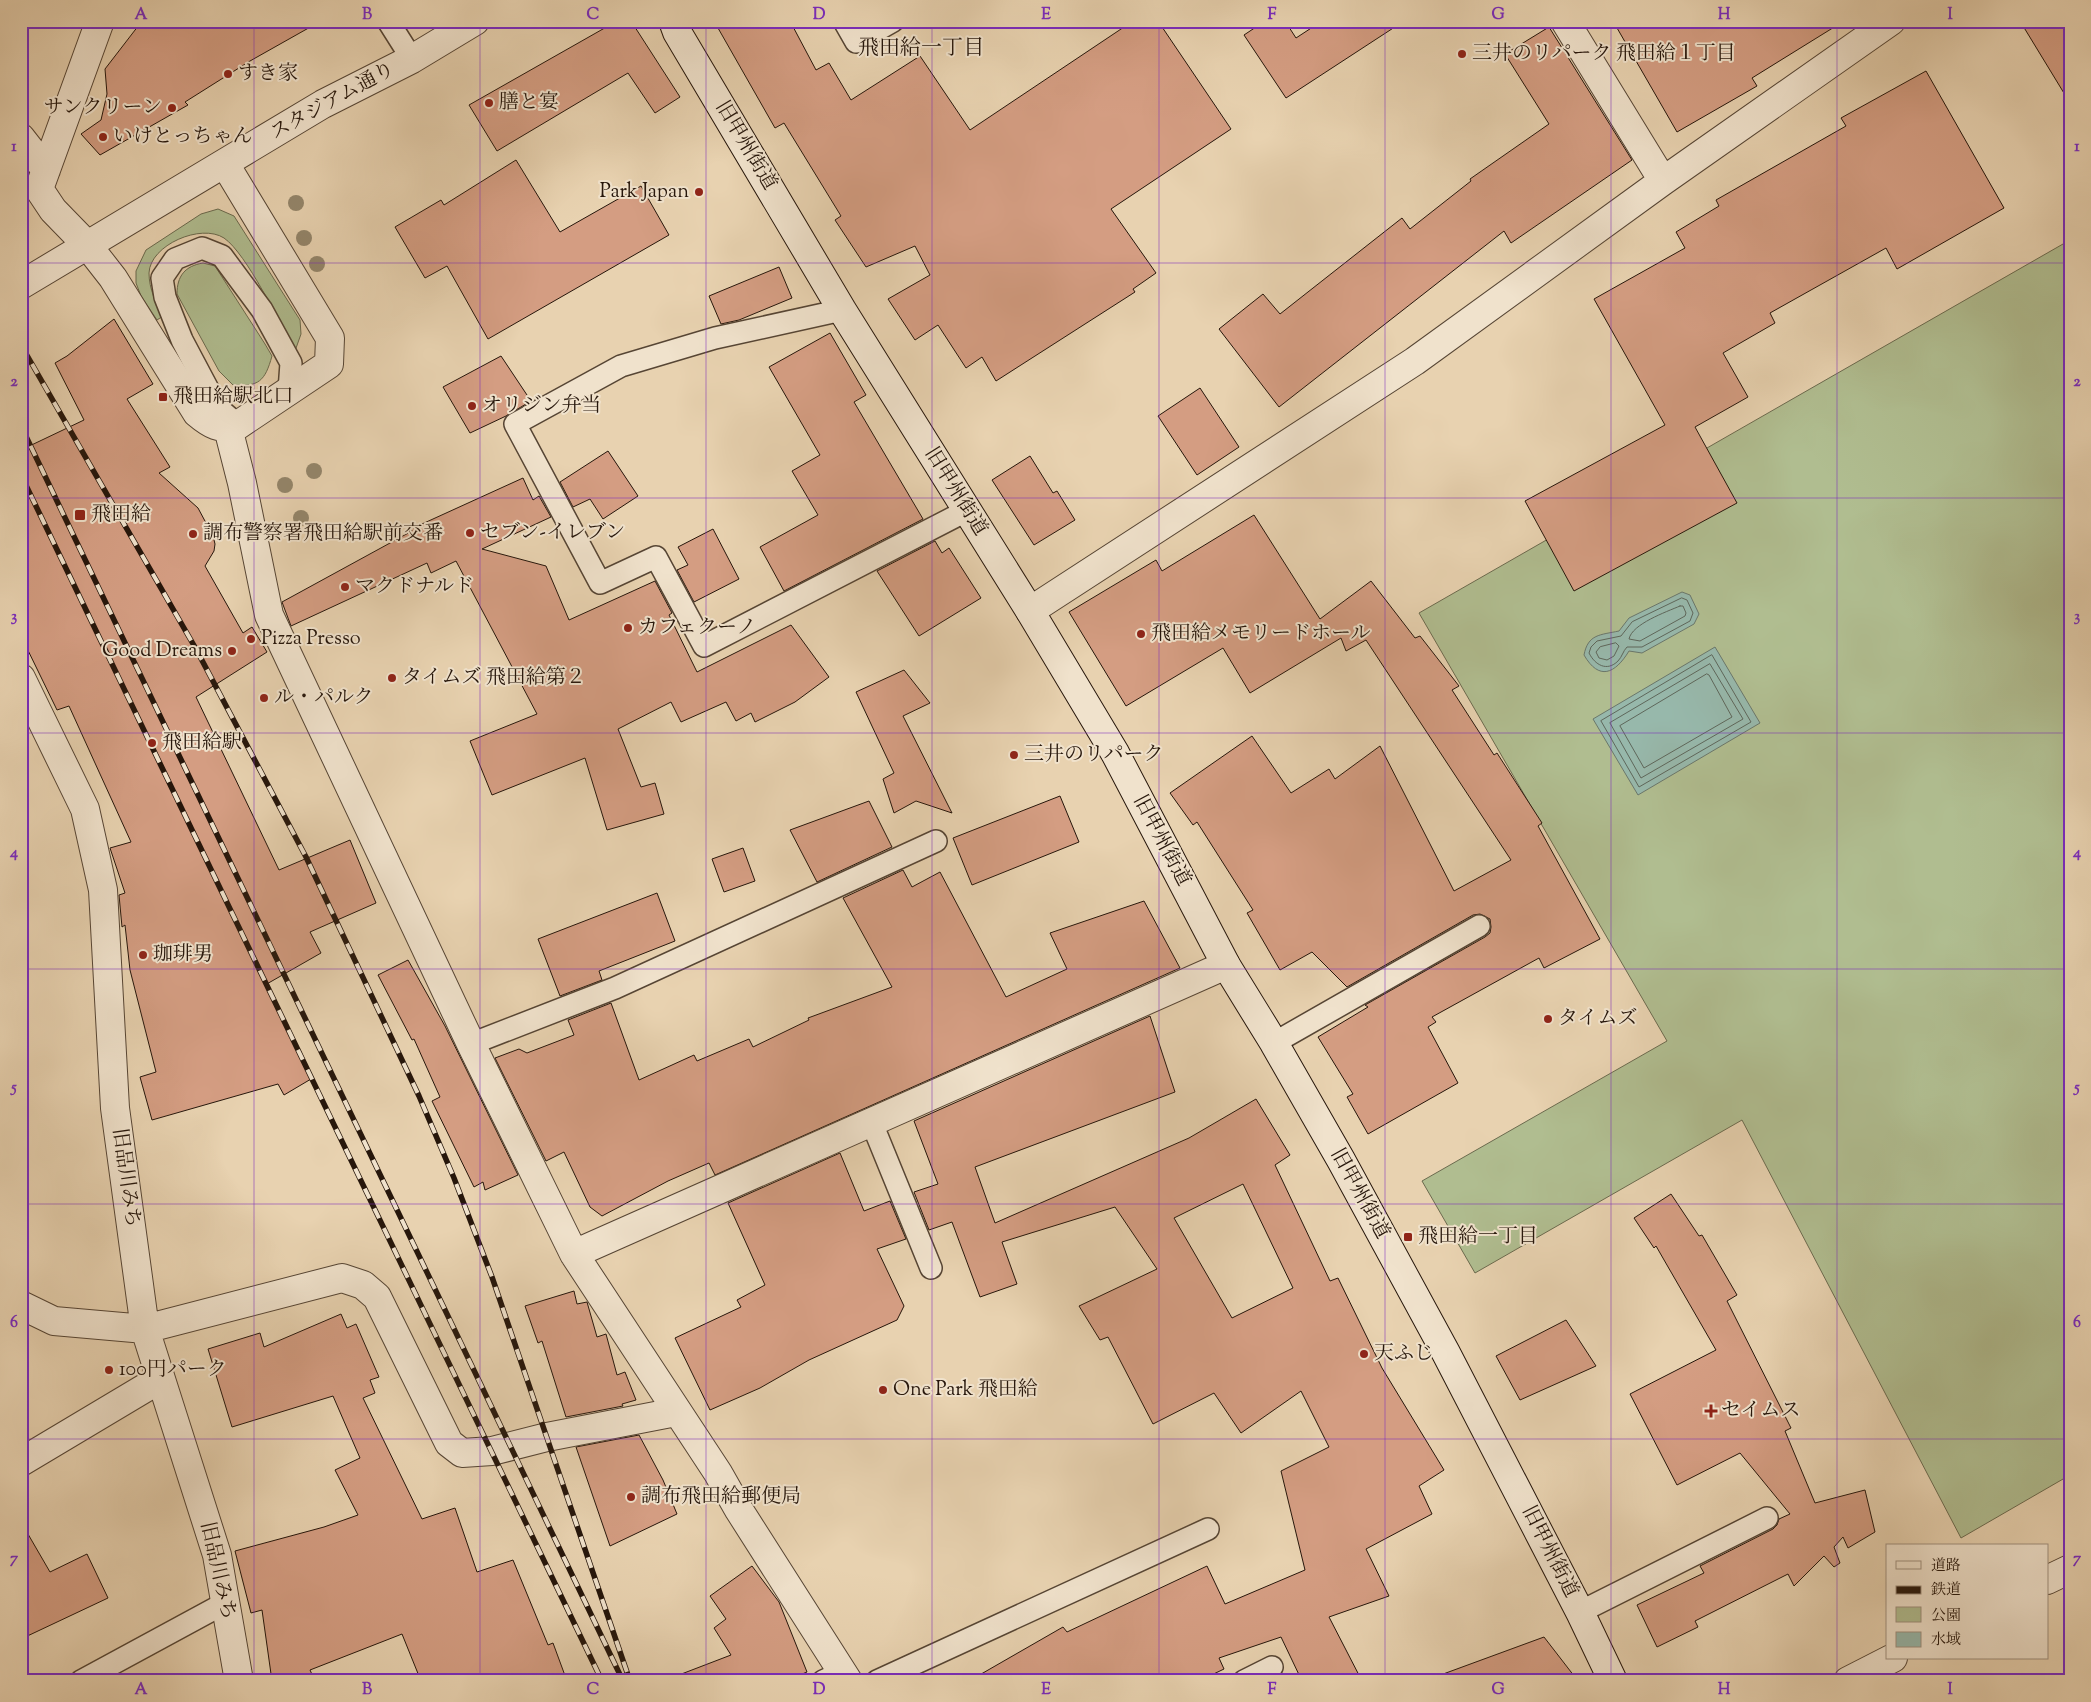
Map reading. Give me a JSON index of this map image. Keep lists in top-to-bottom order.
{
  "streets": {
    "street": ["スタジアム通り", "旧甲州街道", "旧品川みち"]
  },
  "districts": ["飛田給一丁目"],
  "places": {
    "other": [
      "三井のリパーク 飛田給１丁目",
      "すき家",
      "膳と宴",
      "サンクリーン",
      "いけとっちゃん",
      "Park Japan",
      "オリジン弁当",
      "セブン-イレブン",
      "調布警察署飛田給駅前交番",
      "マクドナルド",
      "カフェクーノ",
      "飛田給メモリードホール",
      "Pizza Presso",
      "Good Dreams",
      "タイムズ 飛田給第２",
      "ル・パルク",
      "飛田給駅",
      "三井のリパーク",
      "珈琲男",
      "タイムズ",
      "天ふじ",
      "100円パーク",
      "One Park 飛田給",
      "調布飛田給郵便局"
    ],
    "transit": ["飛田給駅北口", "飛田給", "飛田給一丁目"],
    "health": ["セイムス"]
  },
  "legend": [
    "道路",
    "鉄道",
    "公園",
    "水域"
  ],
  "grid": {
    "columns": [
      "A",
      "B",
      "C",
      "D",
      "E",
      "F",
      "G",
      "H",
      "I"
    ],
    "rows": [
      "1",
      "2",
      "3",
      "4",
      "5",
      "6",
      "7"
    ]
  }
}
